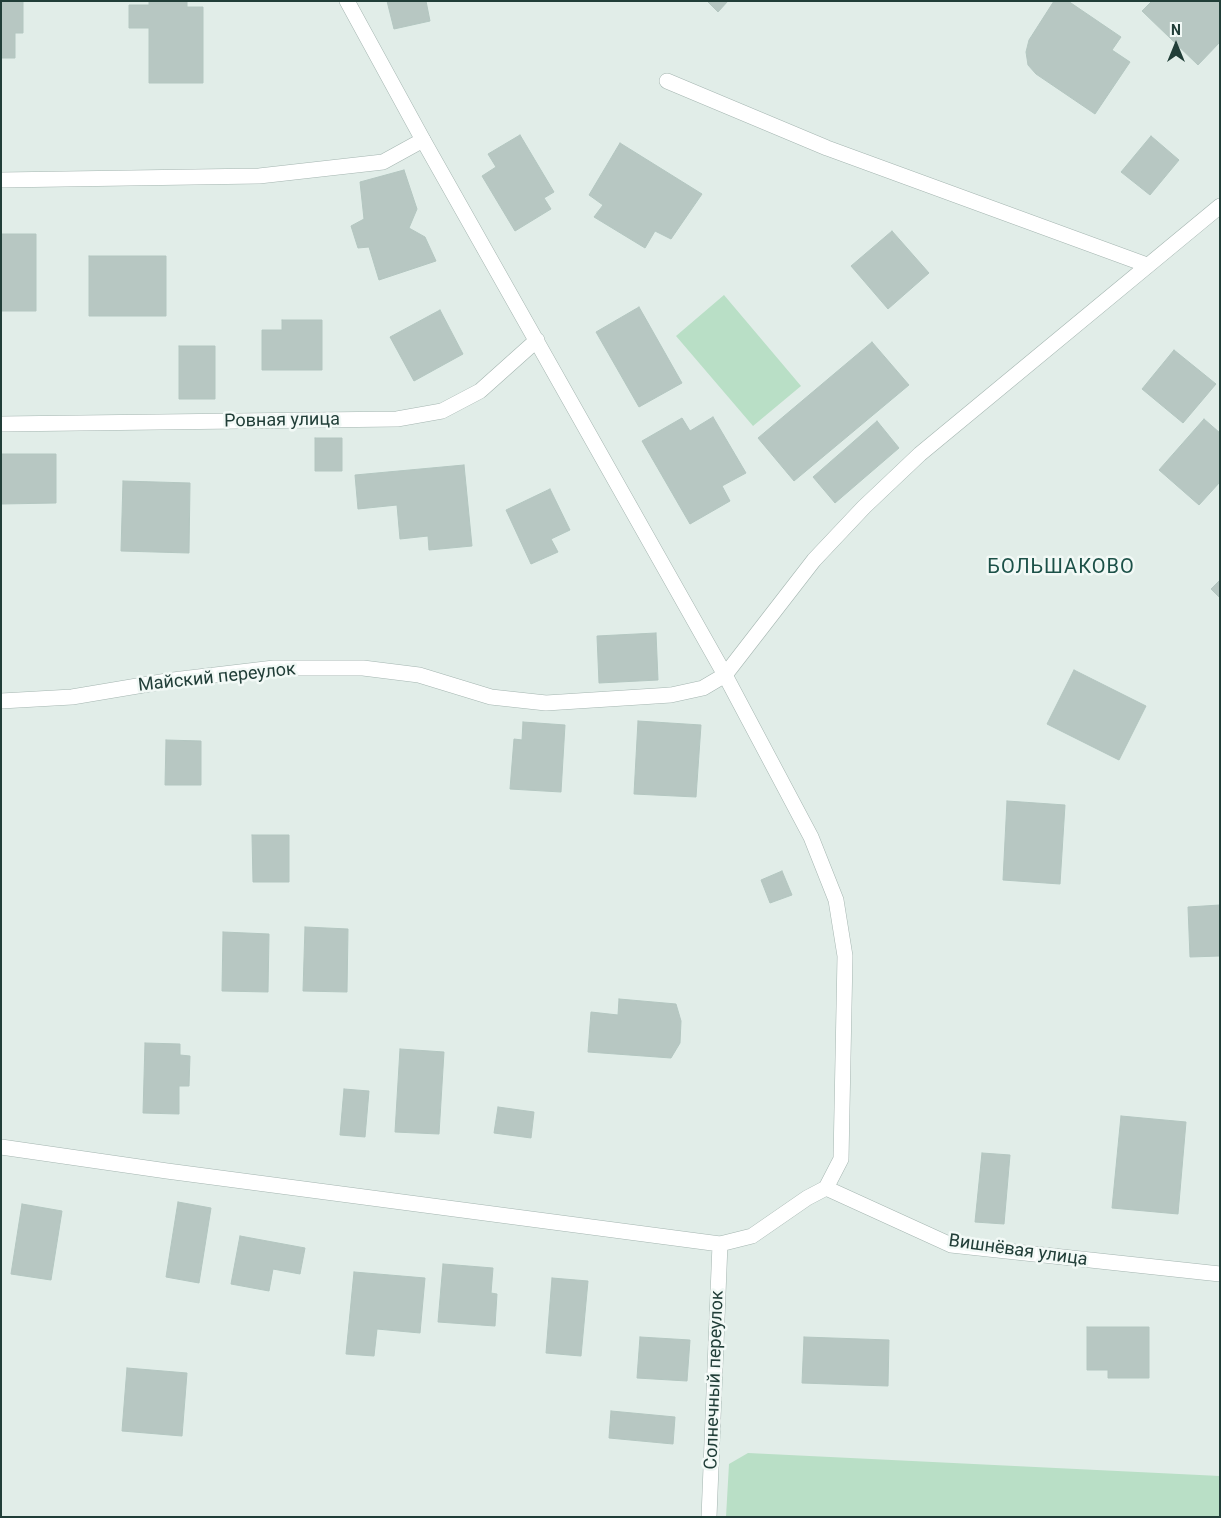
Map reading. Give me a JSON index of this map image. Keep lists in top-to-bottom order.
{
  "streets": {
    "street": [
      "Ровная улица",
      "Майский переулок",
      "Вишнёвая улица",
      "Солнечный переулок"
    ]
  },
  "districts": ["БОЛЬШАКОВО"],
  "north": "top"
}
